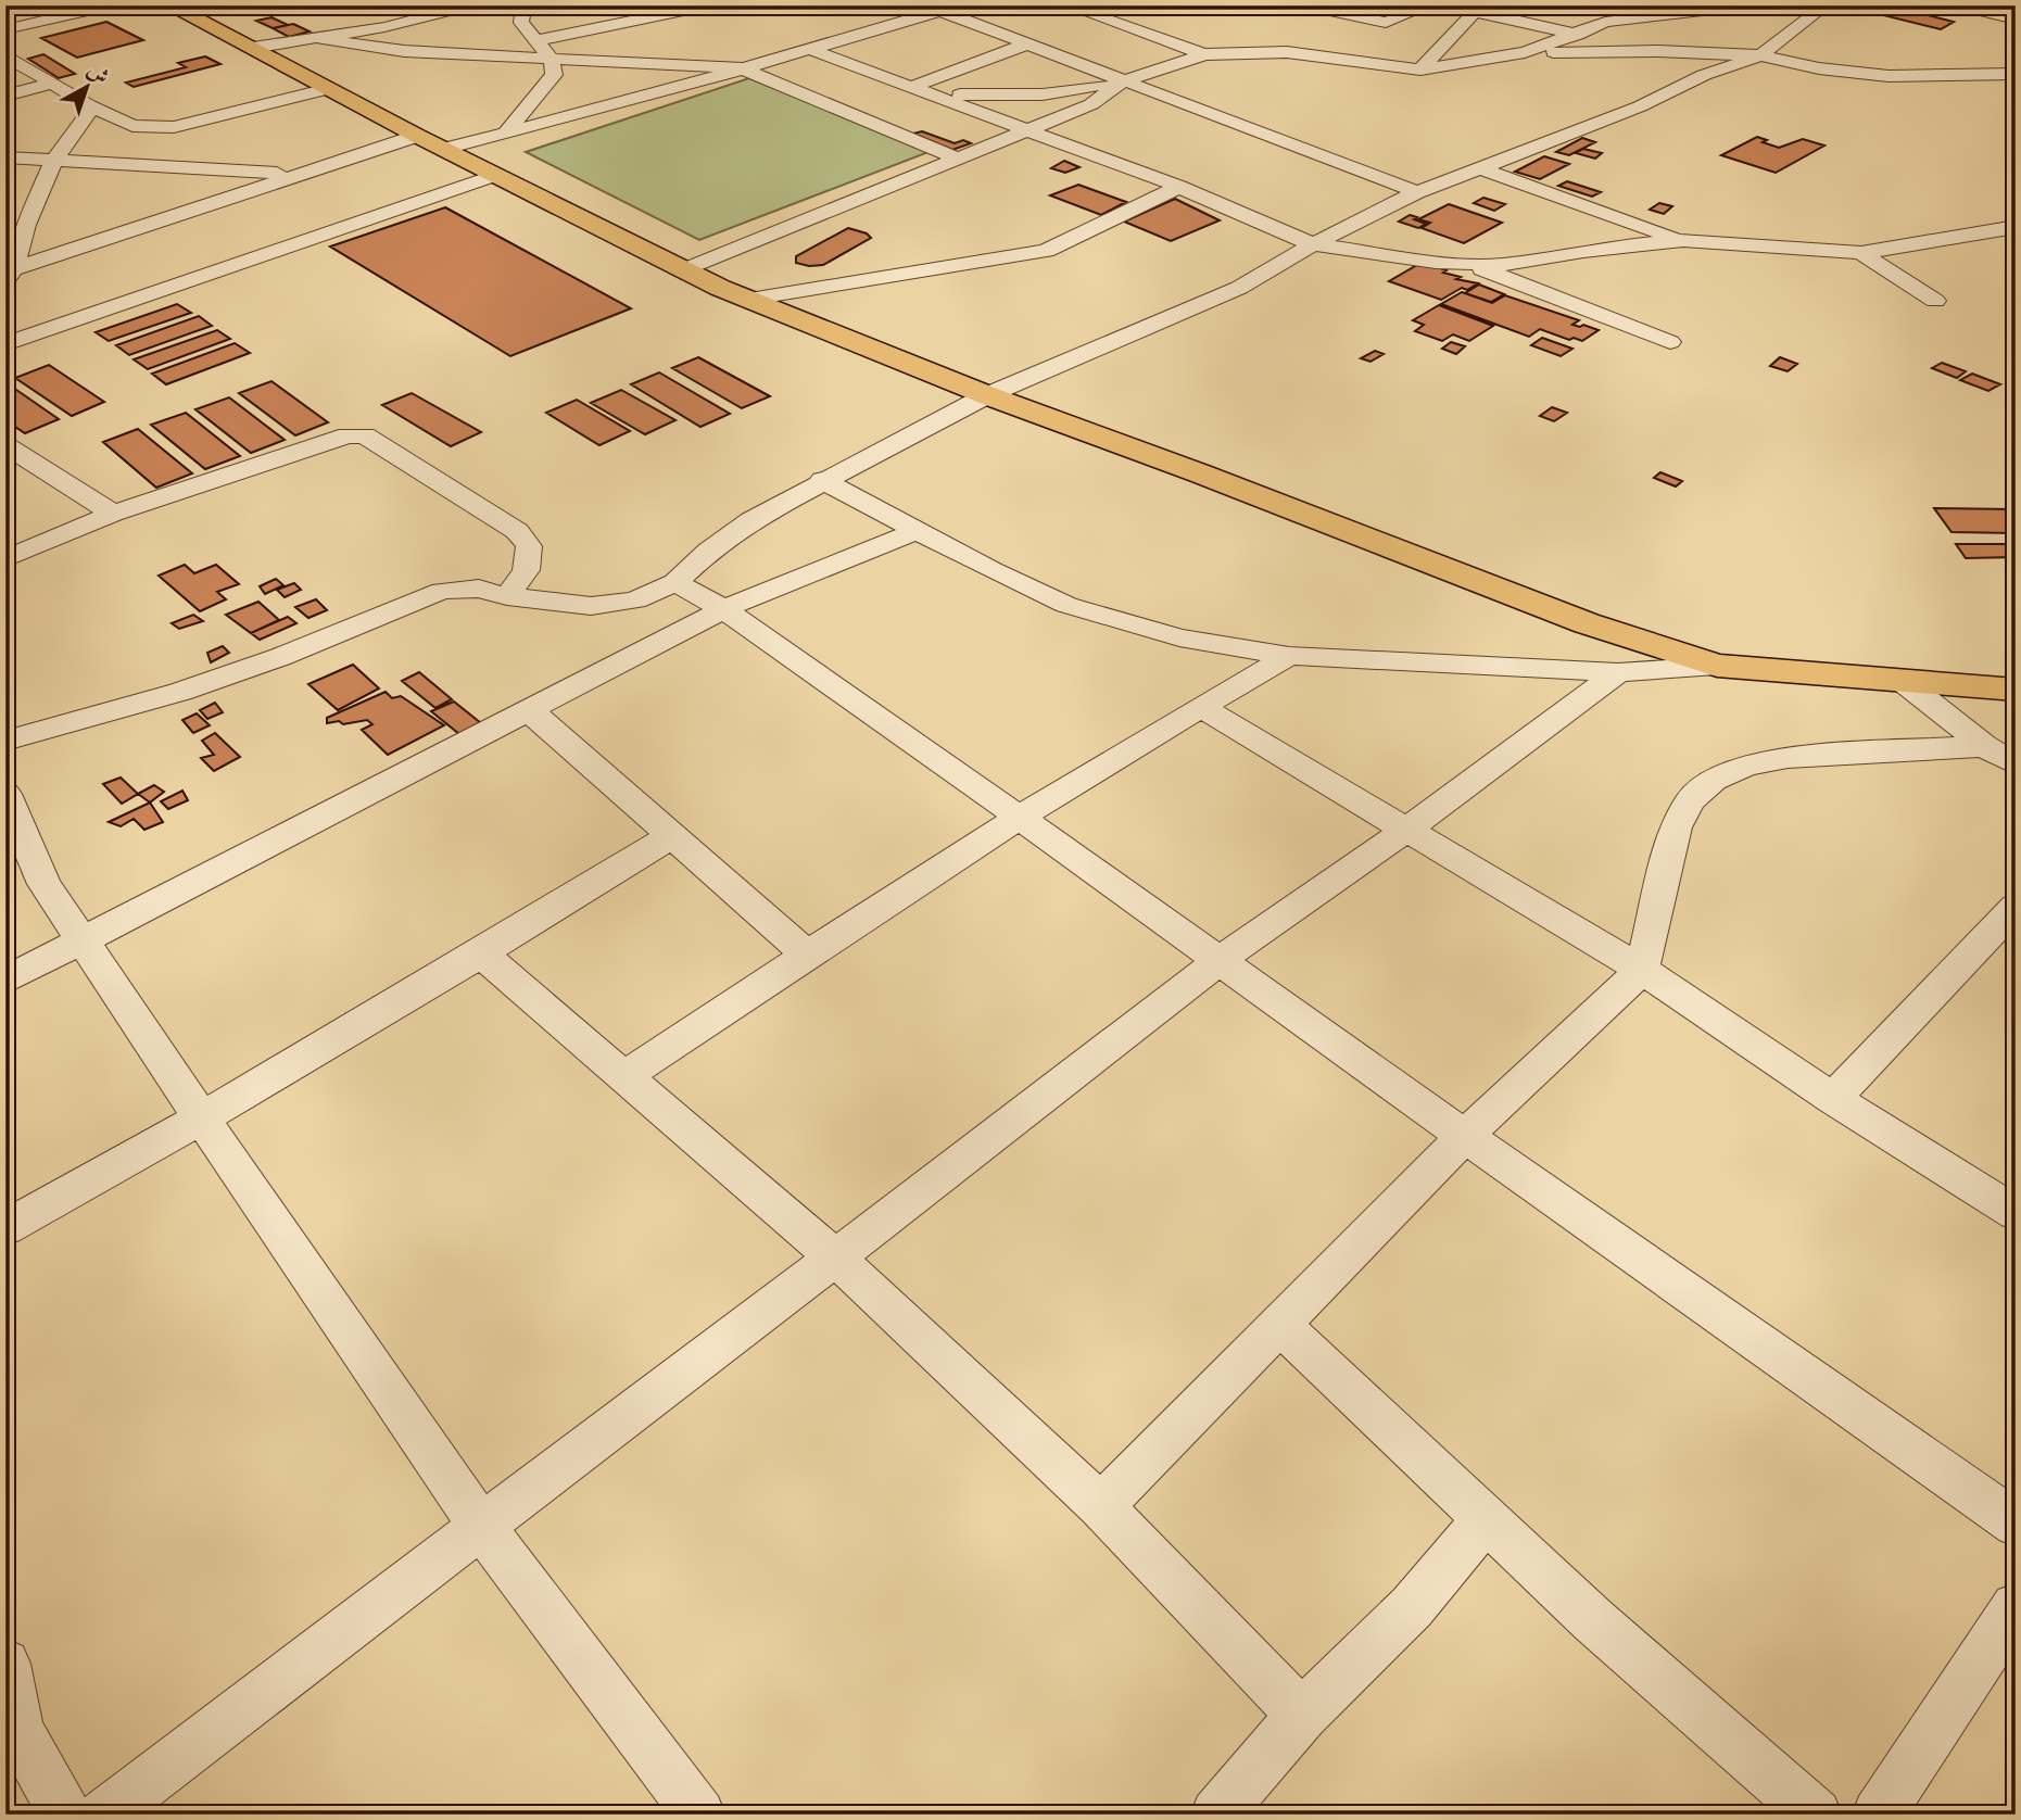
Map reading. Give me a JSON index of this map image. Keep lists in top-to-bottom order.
{
  "north": "top right"
}
